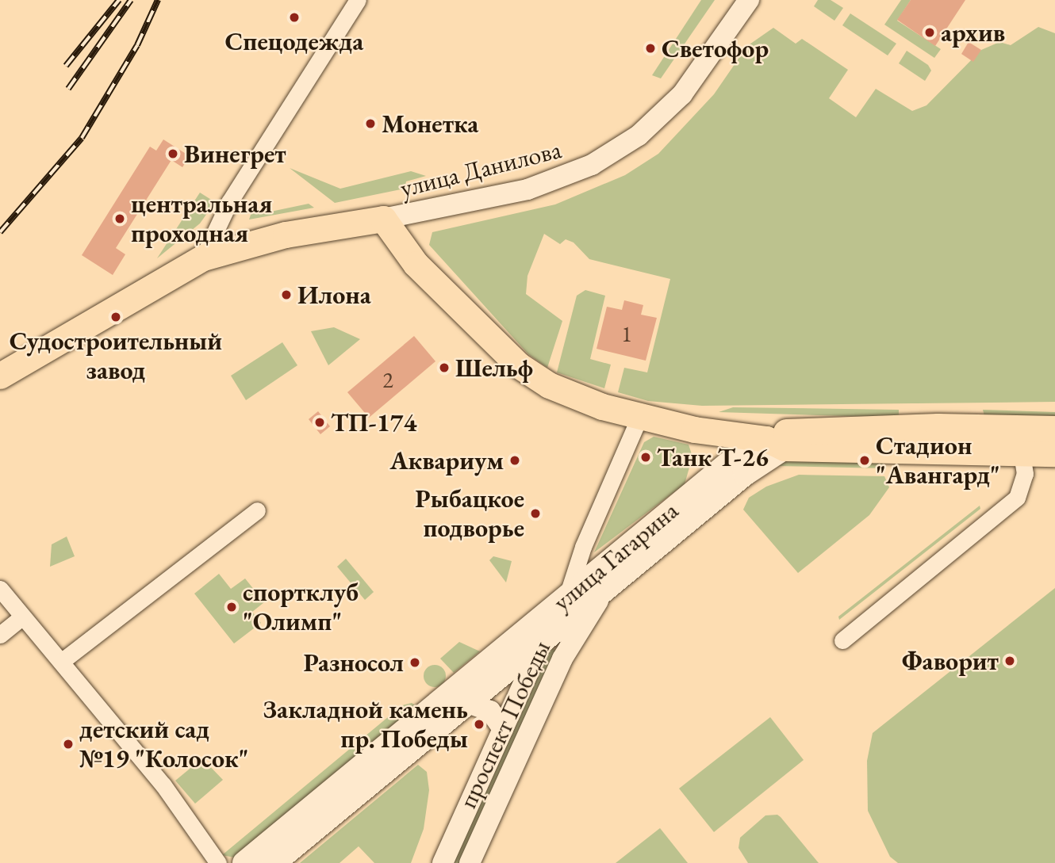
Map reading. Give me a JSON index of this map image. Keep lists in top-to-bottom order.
{
  "streets": {
    "main road": ["улица Гагарина"],
    "street": ["улица Данилова", "проспект Победы"]
  },
  "crossings": [
    ["улица Гагарина", "проспект Победы"]
  ],
  "places": [
    "Спецодежда",
    "архив",
    "Светофор",
    "Монетка",
    "Винегрет",
    "центральная проходная",
    "Илона",
    "Судостроительный завод",
    "Шельф",
    "ТП-174",
    "Танк Т-26",
    "Аквариум",
    "Стадион \"Авангард\"",
    "Рыбацкое подворье",
    "спортклуб \"Олимп\"",
    "Фаворит",
    "Разносол",
    "Закладной камень пр. Победы",
    "детский сад №19 \"Колосок\""
  ],
  "house_numbers": ["1", "2"]
}
